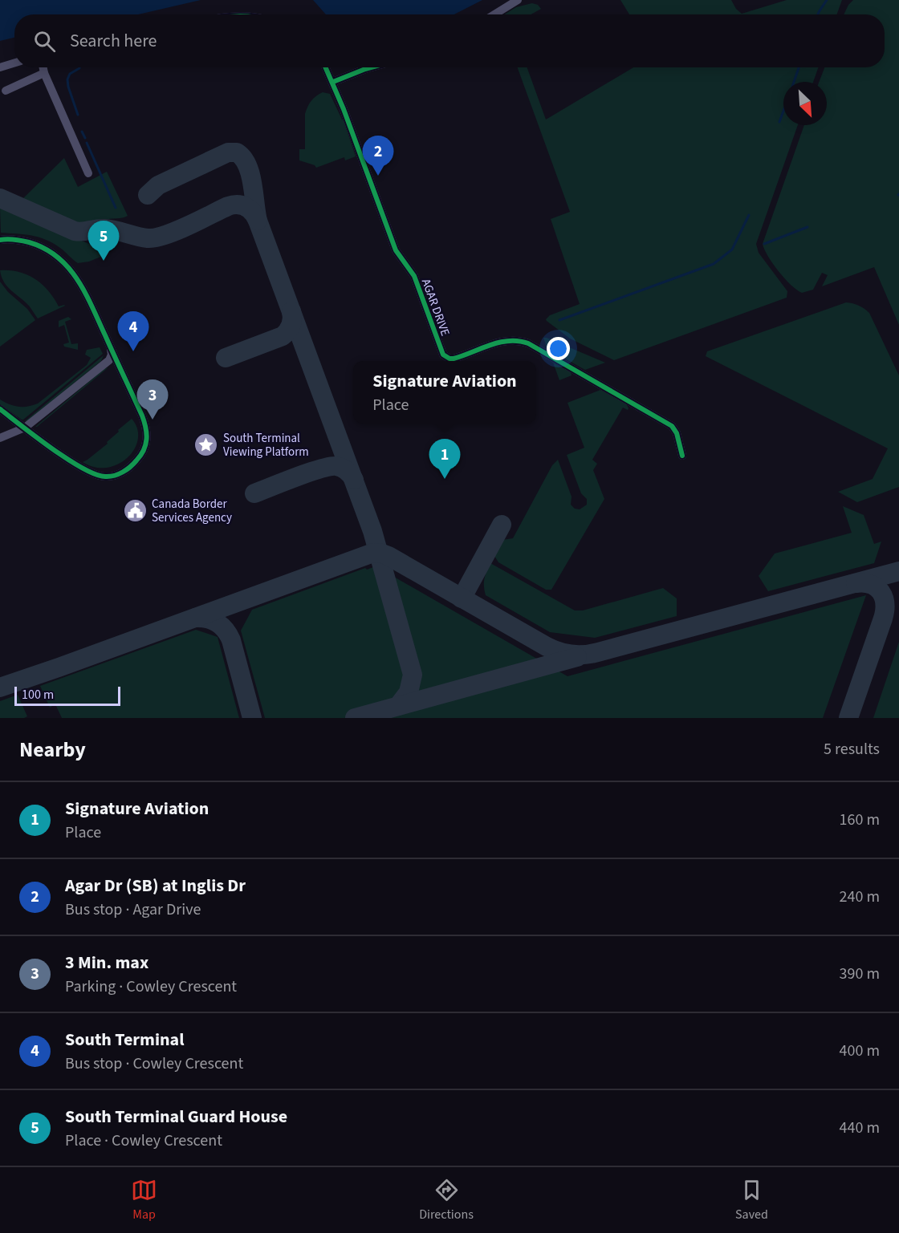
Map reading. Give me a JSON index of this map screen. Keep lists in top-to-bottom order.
{
  "streets": {
    "street": ["AGAR DRIVE"]
  },
  "places": {
    "place": ["South Terminal Viewing Platform"],
    "public building": ["Canada Border Services Agency"]
  },
  "scale_bar": "100 m",
  "north": "bottom right",
  "page": {
    "search": "Search here",
    "pins": [
      "2",
      "5",
      "4",
      "3",
      "1"
    ],
    "popup": ["Signature Aviation", "Place"],
    "scale": "100 m",
    "heading": ["Nearby", "5 results"],
    "list": [
      {
        "mark": "1",
        "name": "Signature Aviation",
        "note": "Place",
        "value": "160 m"
      },
      {
        "mark": "2",
        "name": "Agar Dr (SB) at Inglis Dr",
        "note": "Bus stop · Agar Drive",
        "value": "240 m"
      },
      {
        "mark": "3",
        "name": "3 Min. max",
        "note": "Parking · Cowley Crescent",
        "value": "390 m"
      },
      {
        "mark": "4",
        "name": "South Terminal",
        "note": "Bus stop · Cowley Crescent",
        "value": "400 m"
      },
      {
        "mark": "5",
        "name": "South Terminal Guard House",
        "note": "Place · Cowley Crescent",
        "value": "440 m"
      }
    ],
    "nav": ["Map", "Directions", "Saved"]
  }
}
